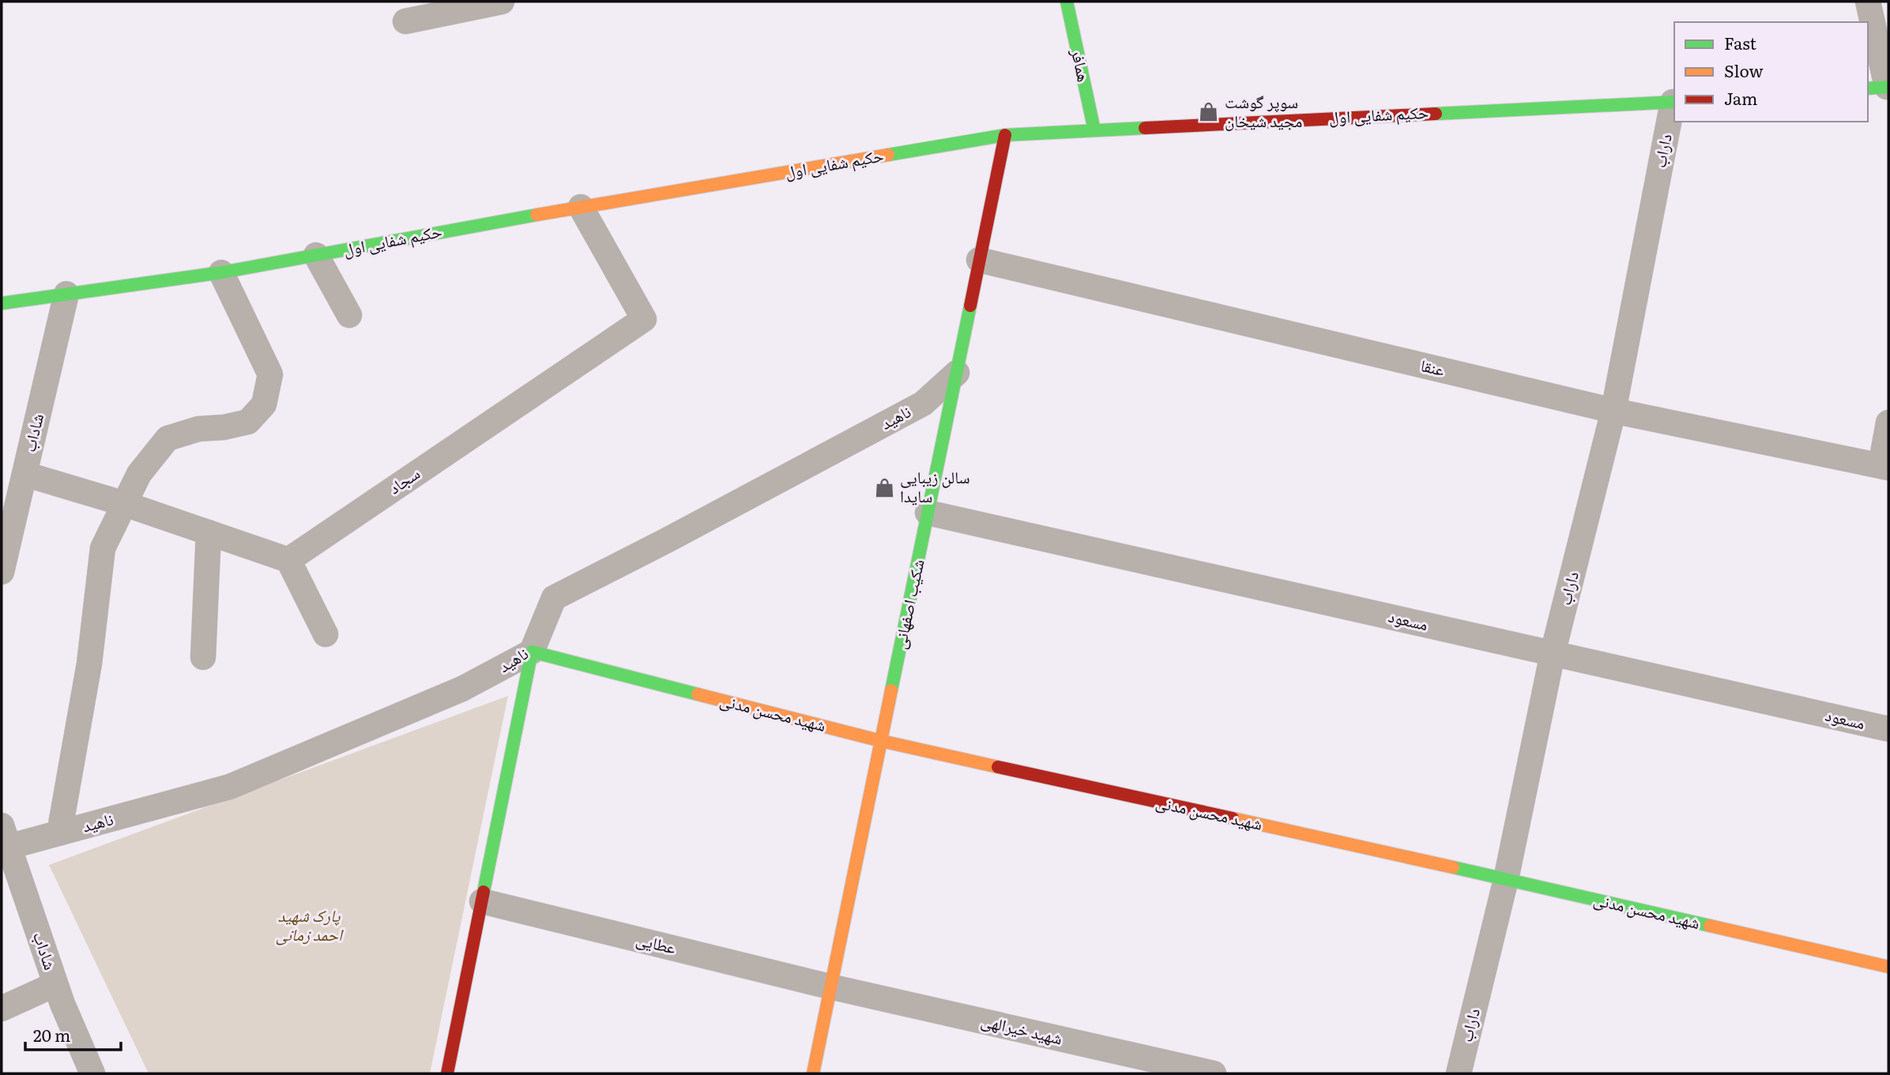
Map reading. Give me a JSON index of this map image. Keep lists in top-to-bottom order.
{
  "streets": {
    "street": [
      "همافر",
      "حکیم شفایی اول",
      "داراب",
      "عنقا",
      "ناهید",
      "شاداب",
      "سجاد",
      "شکیب اصفهانی",
      "مسعود",
      "شهید محسن مدنی",
      "عطایی",
      "شهید خیرالهی"
    ]
  },
  "crossings": [
    ["همافر", "حکیم شفایی اول"],
    ["حکیم شفایی اول", "داراب"],
    ["حکیم شفایی اول", "شاداب"],
    ["حکیم شفایی اول", "سجاد"],
    ["حکیم شفایی اول", "شکیب اصفهانی"],
    ["داراب", "عنقا"],
    ["داراب", "مسعود"],
    ["داراب", "شهید محسن مدنی"],
    ["عنقا", "شکیب اصفهانی"],
    ["ناهید", "شاداب"],
    ["ناهید", "شکیب اصفهانی"],
    ["ناهید", "شهید محسن مدنی"],
    ["شکیب اصفهانی", "مسعود"],
    ["شکیب اصفهانی", "شهید محسن مدنی"],
    ["شکیب اصفهانی", "عطایی"],
    ["شکیب اصفهانی", "شهید خیرالهی"],
    ["عطایی", "شهید خیرالهی"]
  ],
  "parks": ["پارک شهید احمد زمانی"],
  "places": {
    "shop": ["سوپر گوشت مجید شیخان", "سالن زیبایی سایدا"]
  },
  "legend": ["Fast", "Slow", "Jam"],
  "scale_bar": "20 m"
}
